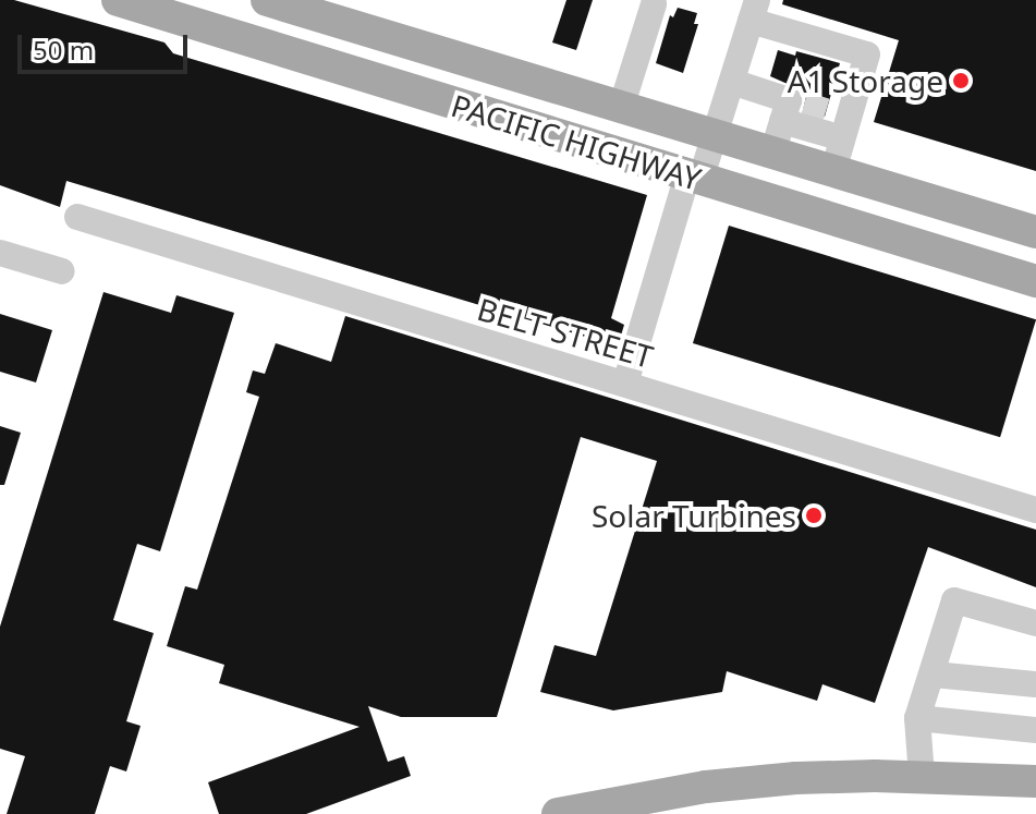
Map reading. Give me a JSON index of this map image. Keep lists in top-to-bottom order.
{
  "streets": {
    "main road": ["PACIFIC HIGHWAY"],
    "street": ["BELT STREET"]
  },
  "places": ["A1 Storage", "Solar Turbines"],
  "scale_bar": "50 m"
}
